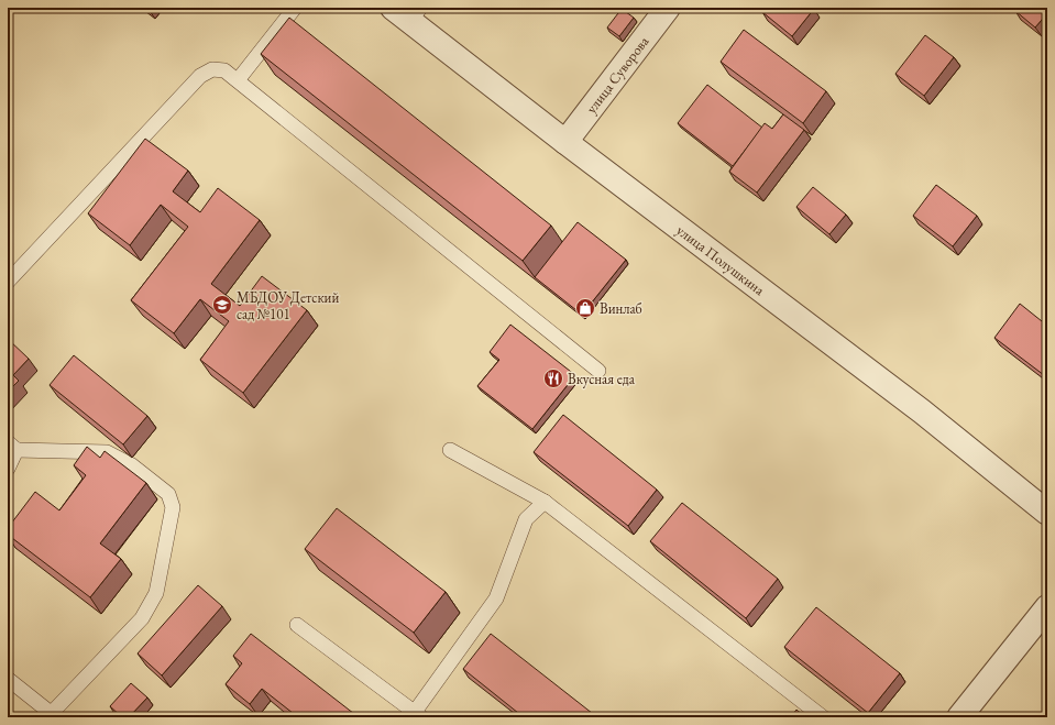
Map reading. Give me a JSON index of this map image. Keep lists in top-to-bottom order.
{
  "streets": {
    "street": ["улица Суворова", "улица Полушкина"]
  },
  "crossings": [
    ["улица Суворова", "улица Полушкина"]
  ],
  "places": {
    "school or university": ["МБДОУ Детский сад №101"],
    "shop": ["Винлаб"],
    "restaurant": ["Вкусная еда"]
  }
}
